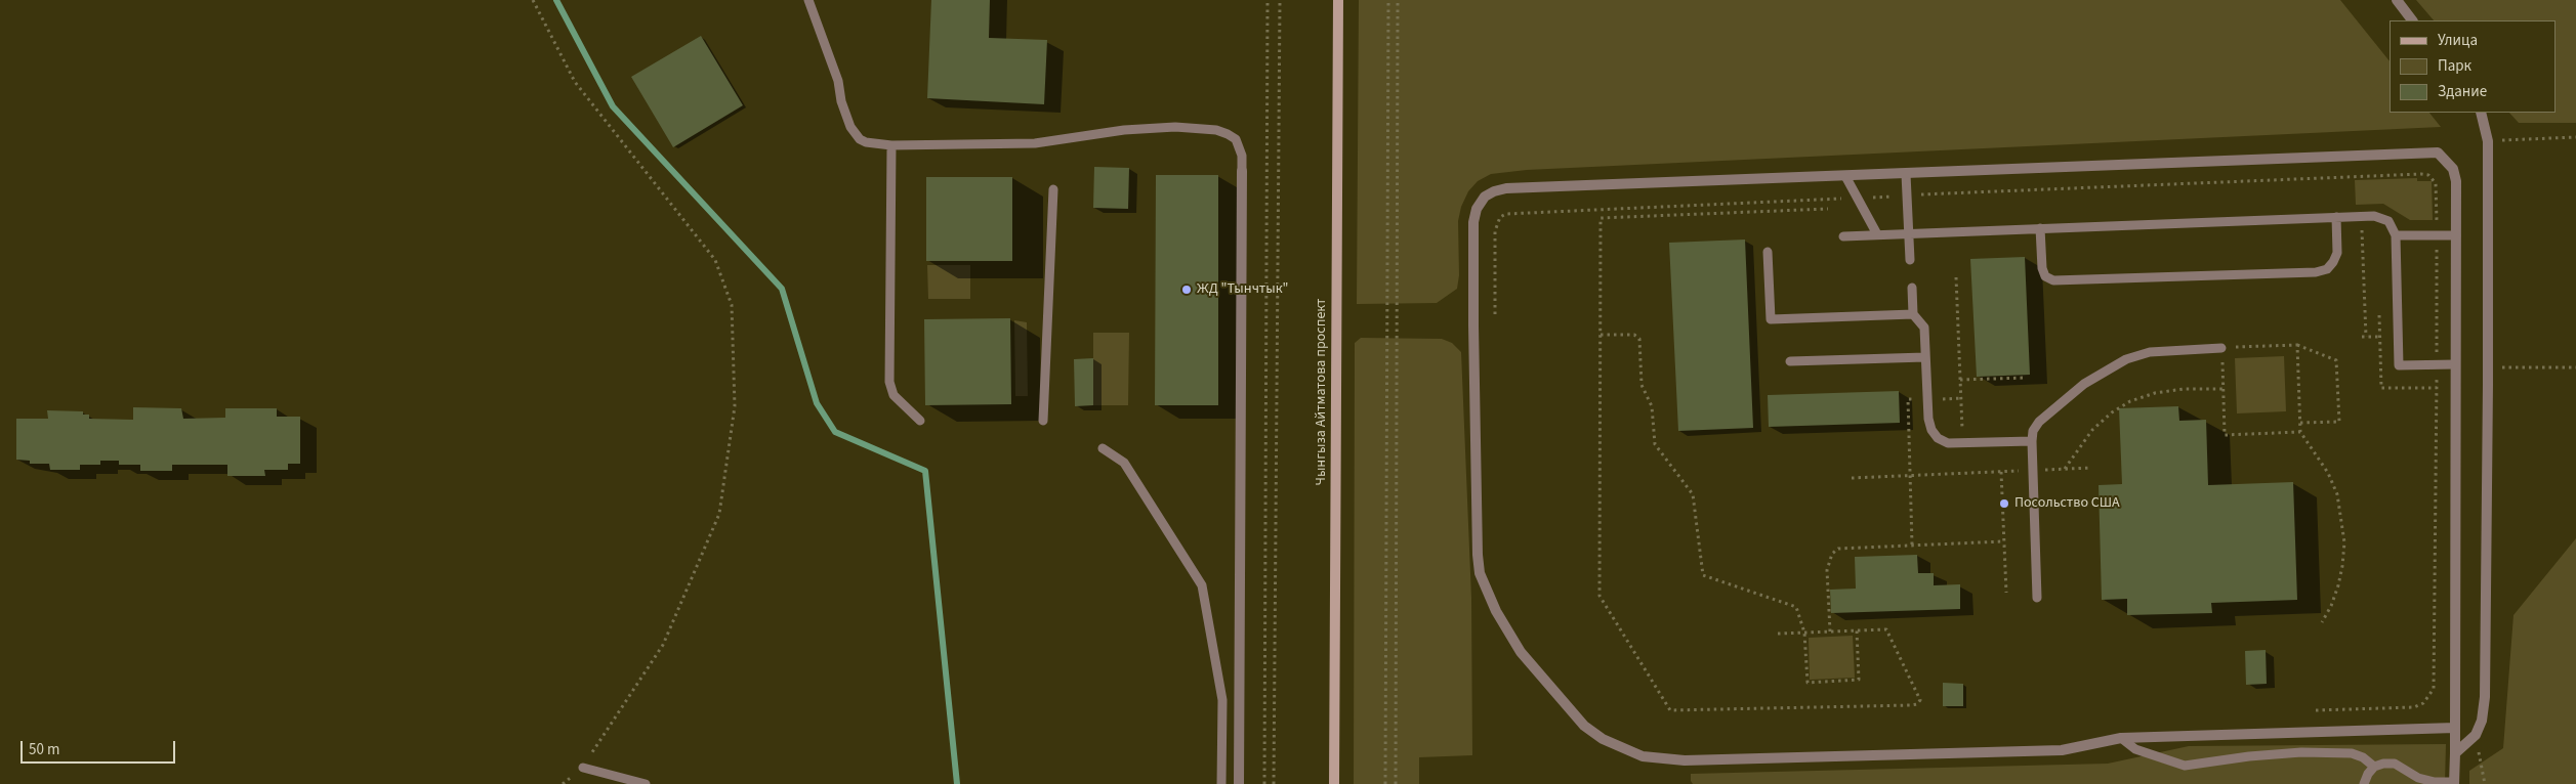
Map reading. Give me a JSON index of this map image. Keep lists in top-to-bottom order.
{
  "streets": {
    "main road": ["Чынгыза Айтматова проспект"]
  },
  "places": ["ЖД \"Тынчтык\"", "Посольство США"],
  "legend": ["Улица", "Парк", "Здание"],
  "scale_bar": "50 m"
}
